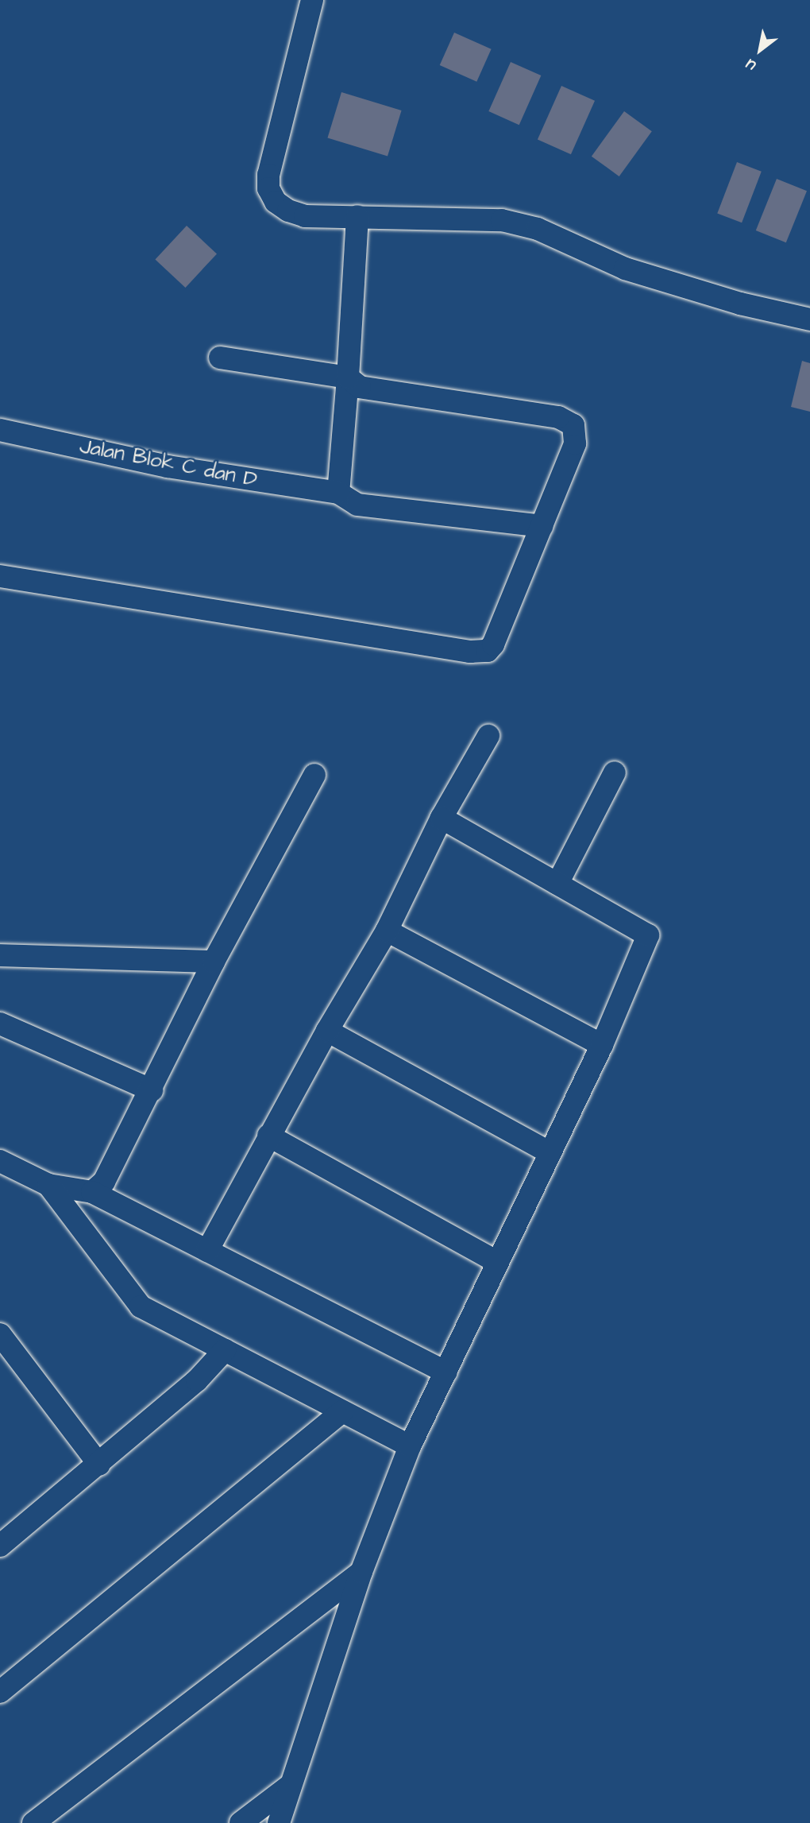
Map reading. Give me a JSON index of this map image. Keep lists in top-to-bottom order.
{
  "streets": {
    "street": ["Jalan Blok C dan D"]
  },
  "north": "bottom left"
}
